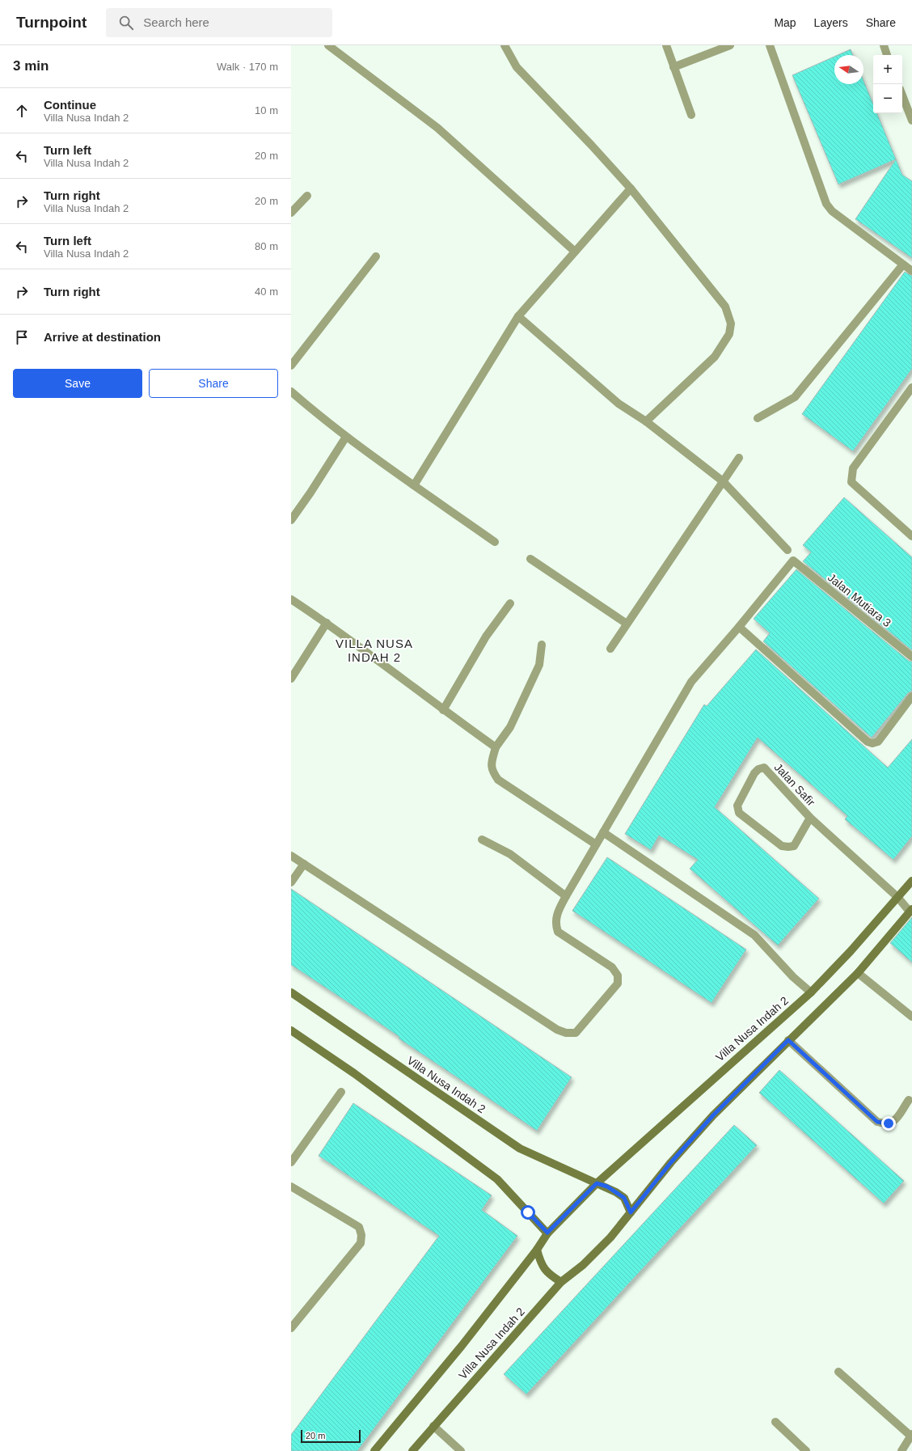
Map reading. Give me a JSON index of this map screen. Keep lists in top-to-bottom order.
{
  "streets": {
    "main road": ["Villa Nusa Indah 2"],
    "street": ["Jalan Mutiara 3", "Jalan Safir"]
  },
  "crossings": [
    ["Jalan Safir", "Villa Nusa Indah 2"]
  ],
  "districts": ["VILLA NUSA INDAH 2"],
  "scale_bar": "20 m",
  "north": "left",
  "page": {
    "header": "Turnpoint",
    "search": "Search here",
    "nav": ["Map", "Layers", "Share"],
    "heading": ["3 min", "Walk · 170 m"],
    "map_buttons": ["+", "−"],
    "list": [
      ["Continue", "Villa Nusa Indah 2", "10 m"],
      ["Turn left", "Villa Nusa Indah 2", "20 m"],
      ["Turn right", "Villa Nusa Indah 2", "20 m"],
      ["Turn left", "Villa Nusa Indah 2", "80 m"],
      ["Turn right", "40 m"],
      "Arrive at destination"
    ],
    "buttons": ["Save", "Share"],
    "scale": "20 m"
  }
}
